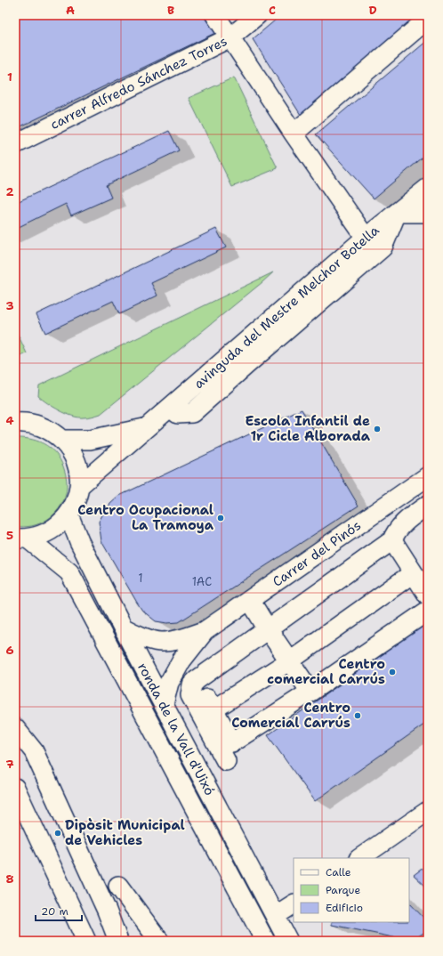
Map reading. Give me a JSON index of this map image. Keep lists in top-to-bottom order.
{
  "streets": {
    "street": [
      "carrer Alfredo Sánchez Torres",
      "avinguda del Mestre Melchor Botella",
      "Carrer del Pinós",
      "ronda de la Vall d'Uixó"
    ]
  },
  "crossings": [
    ["Carrer del Pinós", "ronda de la Vall d'Uixó"]
  ],
  "places": [
    "Escola Infantil de 1r Cicle Alborada",
    "Centro Ocupacional La Tramoya",
    "Centro comercial Carrús",
    "Centro Comercial Carrús",
    "Dipòsit Municipal de Vehicles"
  ],
  "house_numbers": ["1", "1AC"],
  "legend": ["Calle", "Parque", "Edificio"],
  "scale_bar": "20 m",
  "grid": {
    "columns": [
      "A",
      "B",
      "C",
      "D"
    ],
    "rows": [
      "1",
      "2",
      "3",
      "4",
      "5",
      "6",
      "7",
      "8"
    ]
  }
}
